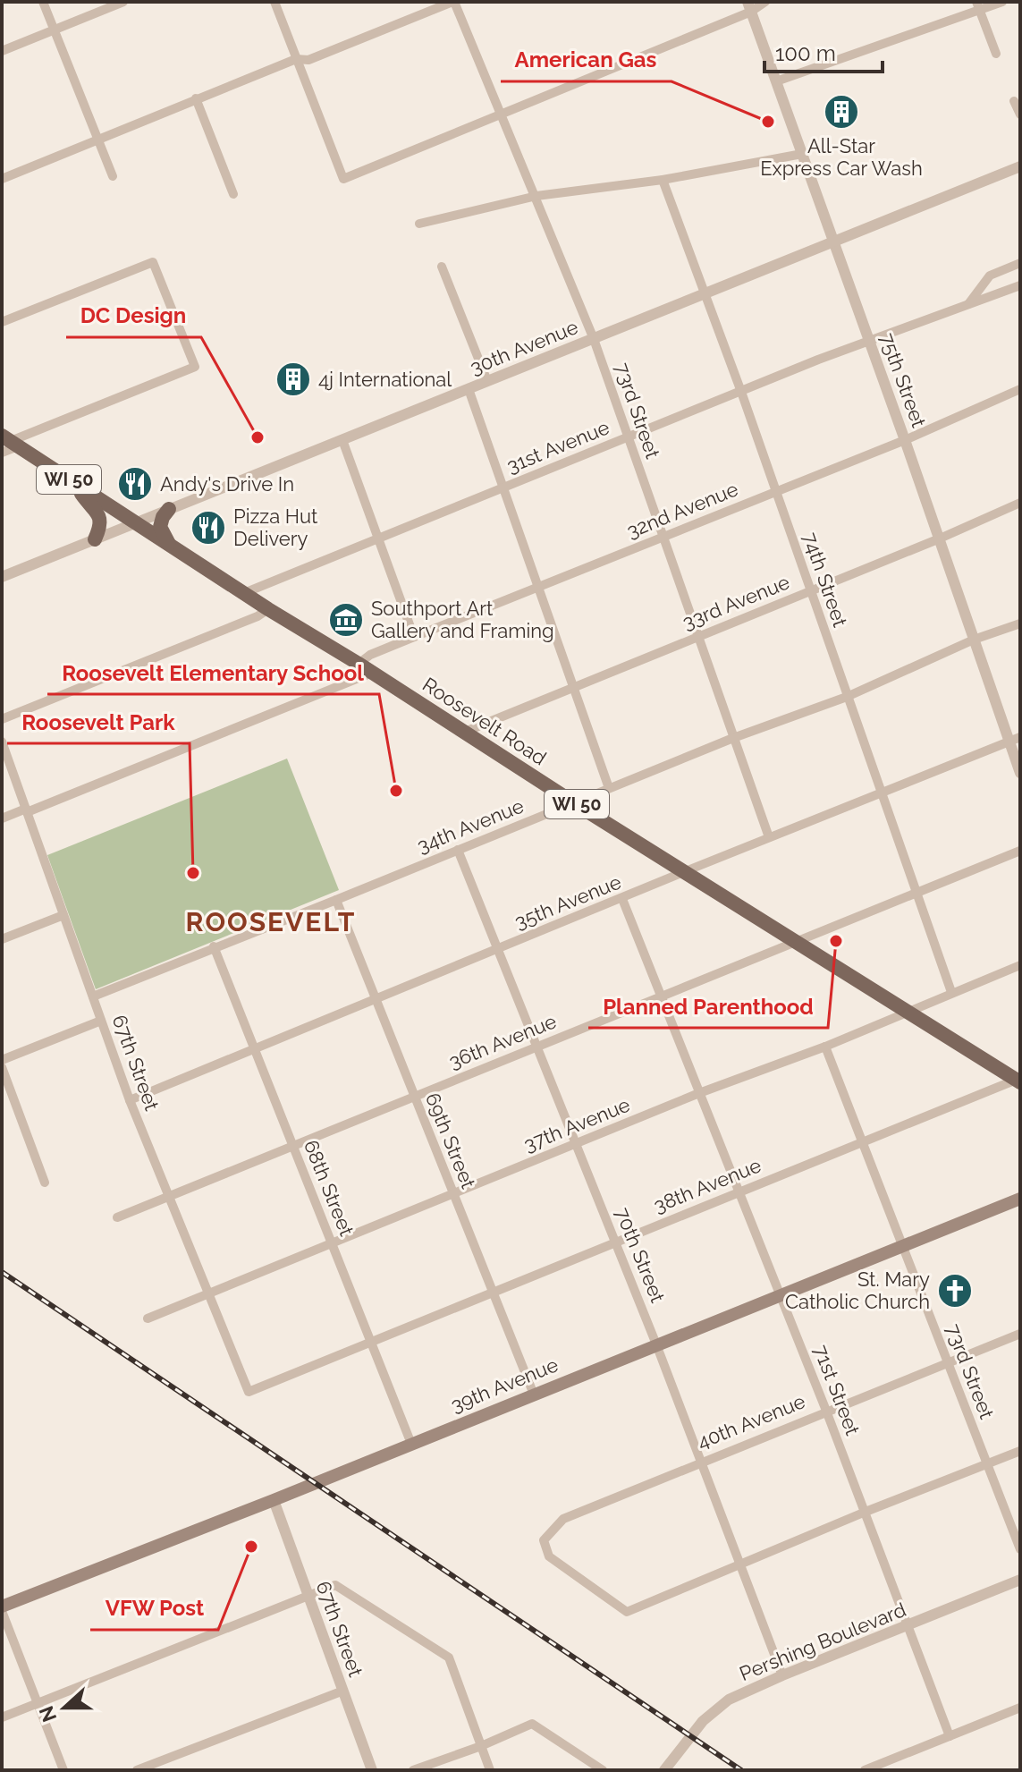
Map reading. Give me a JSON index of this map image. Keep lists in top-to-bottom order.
{
  "streets": {
    "main road": ["WI 50", "Roosevelt Road", "39th Avenue"],
    "street": [
      "30th Avenue",
      "75th Street",
      "73rd Street",
      "31st Avenue",
      "32nd Avenue",
      "74th Street",
      "33rd Avenue",
      "34th Avenue",
      "35th Avenue",
      "36th Avenue",
      "67th Street",
      "37th Avenue",
      "69th Street",
      "38th Avenue",
      "68th Street",
      "70th Street",
      "71st Street",
      "40th Avenue",
      "Pershing Boulevard"
    ]
  },
  "crossings": [
    ["30th Avenue", "75th Street"],
    ["30th Avenue", "73rd Street"],
    ["30th Avenue", "74th Street"],
    ["30th Avenue", "Roosevelt Road"],
    ["75th Street", "31st Avenue"],
    ["75th Street", "32nd Avenue"],
    ["75th Street", "33rd Avenue"],
    ["75th Street", "34th Avenue"],
    ["75th Street", "35th Avenue"],
    ["73rd Street", "31st Avenue"],
    ["73rd Street", "32nd Avenue"],
    ["73rd Street", "33rd Avenue"],
    ["73rd Street", "34th Avenue"],
    ["73rd Street", "35th Avenue"],
    ["73rd Street", "37th Avenue"],
    ["73rd Street", "38th Avenue"],
    ["73rd Street", "39th Avenue"],
    ["73rd Street", "40th Avenue"],
    ["31st Avenue", "74th Street"],
    ["31st Avenue", "Roosevelt Road"],
    ["32nd Avenue", "74th Street"],
    ["32nd Avenue", "Roosevelt Road"],
    ["74th Street", "33rd Avenue"],
    ["74th Street", "34th Avenue"],
    ["74th Street", "35th Avenue"],
    ["74th Street", "36th Avenue"],
    ["74th Street", "37th Avenue"],
    ["33rd Avenue", "Roosevelt Road"],
    ["Roosevelt Road", "34th Avenue"],
    ["Roosevelt Road", "35th Avenue"],
    ["Roosevelt Road", "36th Avenue"],
    ["Roosevelt Road", "37th Avenue"],
    ["Roosevelt Road", "38th Avenue"],
    ["34th Avenue", "67th Street"],
    ["34th Avenue", "69th Street"],
    ["34th Avenue", "68th Street"],
    ["34th Avenue", "70th Street"],
    ["35th Avenue", "67th Street"],
    ["35th Avenue", "69th Street"],
    ["35th Avenue", "68th Street"],
    ["35th Avenue", "70th Street"],
    ["35th Avenue", "71st Street"],
    ["36th Avenue", "67th Street"],
    ["36th Avenue", "69th Street"],
    ["36th Avenue", "68th Street"],
    ["36th Avenue", "70th Street"],
    ["36th Avenue", "71st Street"],
    ["67th Street", "37th Avenue"],
    ["67th Street", "38th Avenue"],
    ["67th Street", "39th Avenue"],
    ["37th Avenue", "69th Street"],
    ["37th Avenue", "68th Street"],
    ["37th Avenue", "70th Street"],
    ["37th Avenue", "71st Street"],
    ["69th Street", "38th Avenue"],
    ["69th Street", "39th Avenue"],
    ["38th Avenue", "68th Street"],
    ["38th Avenue", "70th Street"],
    ["38th Avenue", "71st Street"],
    ["68th Street", "39th Avenue"],
    ["70th Street", "39th Avenue"],
    ["70th Street", "40th Avenue"],
    ["70th Street", "Pershing Boulevard"],
    ["39th Avenue", "71st Street"],
    ["71st Street", "40th Avenue"],
    ["71st Street", "Pershing Boulevard"]
  ],
  "districts": ["ROOSEVELT"],
  "places": {
    "building": ["All-Star Express Car Wash", "4j International"],
    "other": [
      "American Gas",
      "DC Design",
      "Roosevelt Elementary School",
      "Roosevelt Park",
      "Planned Parenthood",
      "VFW Post"
    ],
    "restaurant": ["Andy's Drive In", "Pizza Hut Delivery"],
    "museum": ["Southport Art Gallery and Framing"],
    "church": ["St. Mary Catholic Church"]
  },
  "scale_bar": "100 m",
  "north": "left"
}
